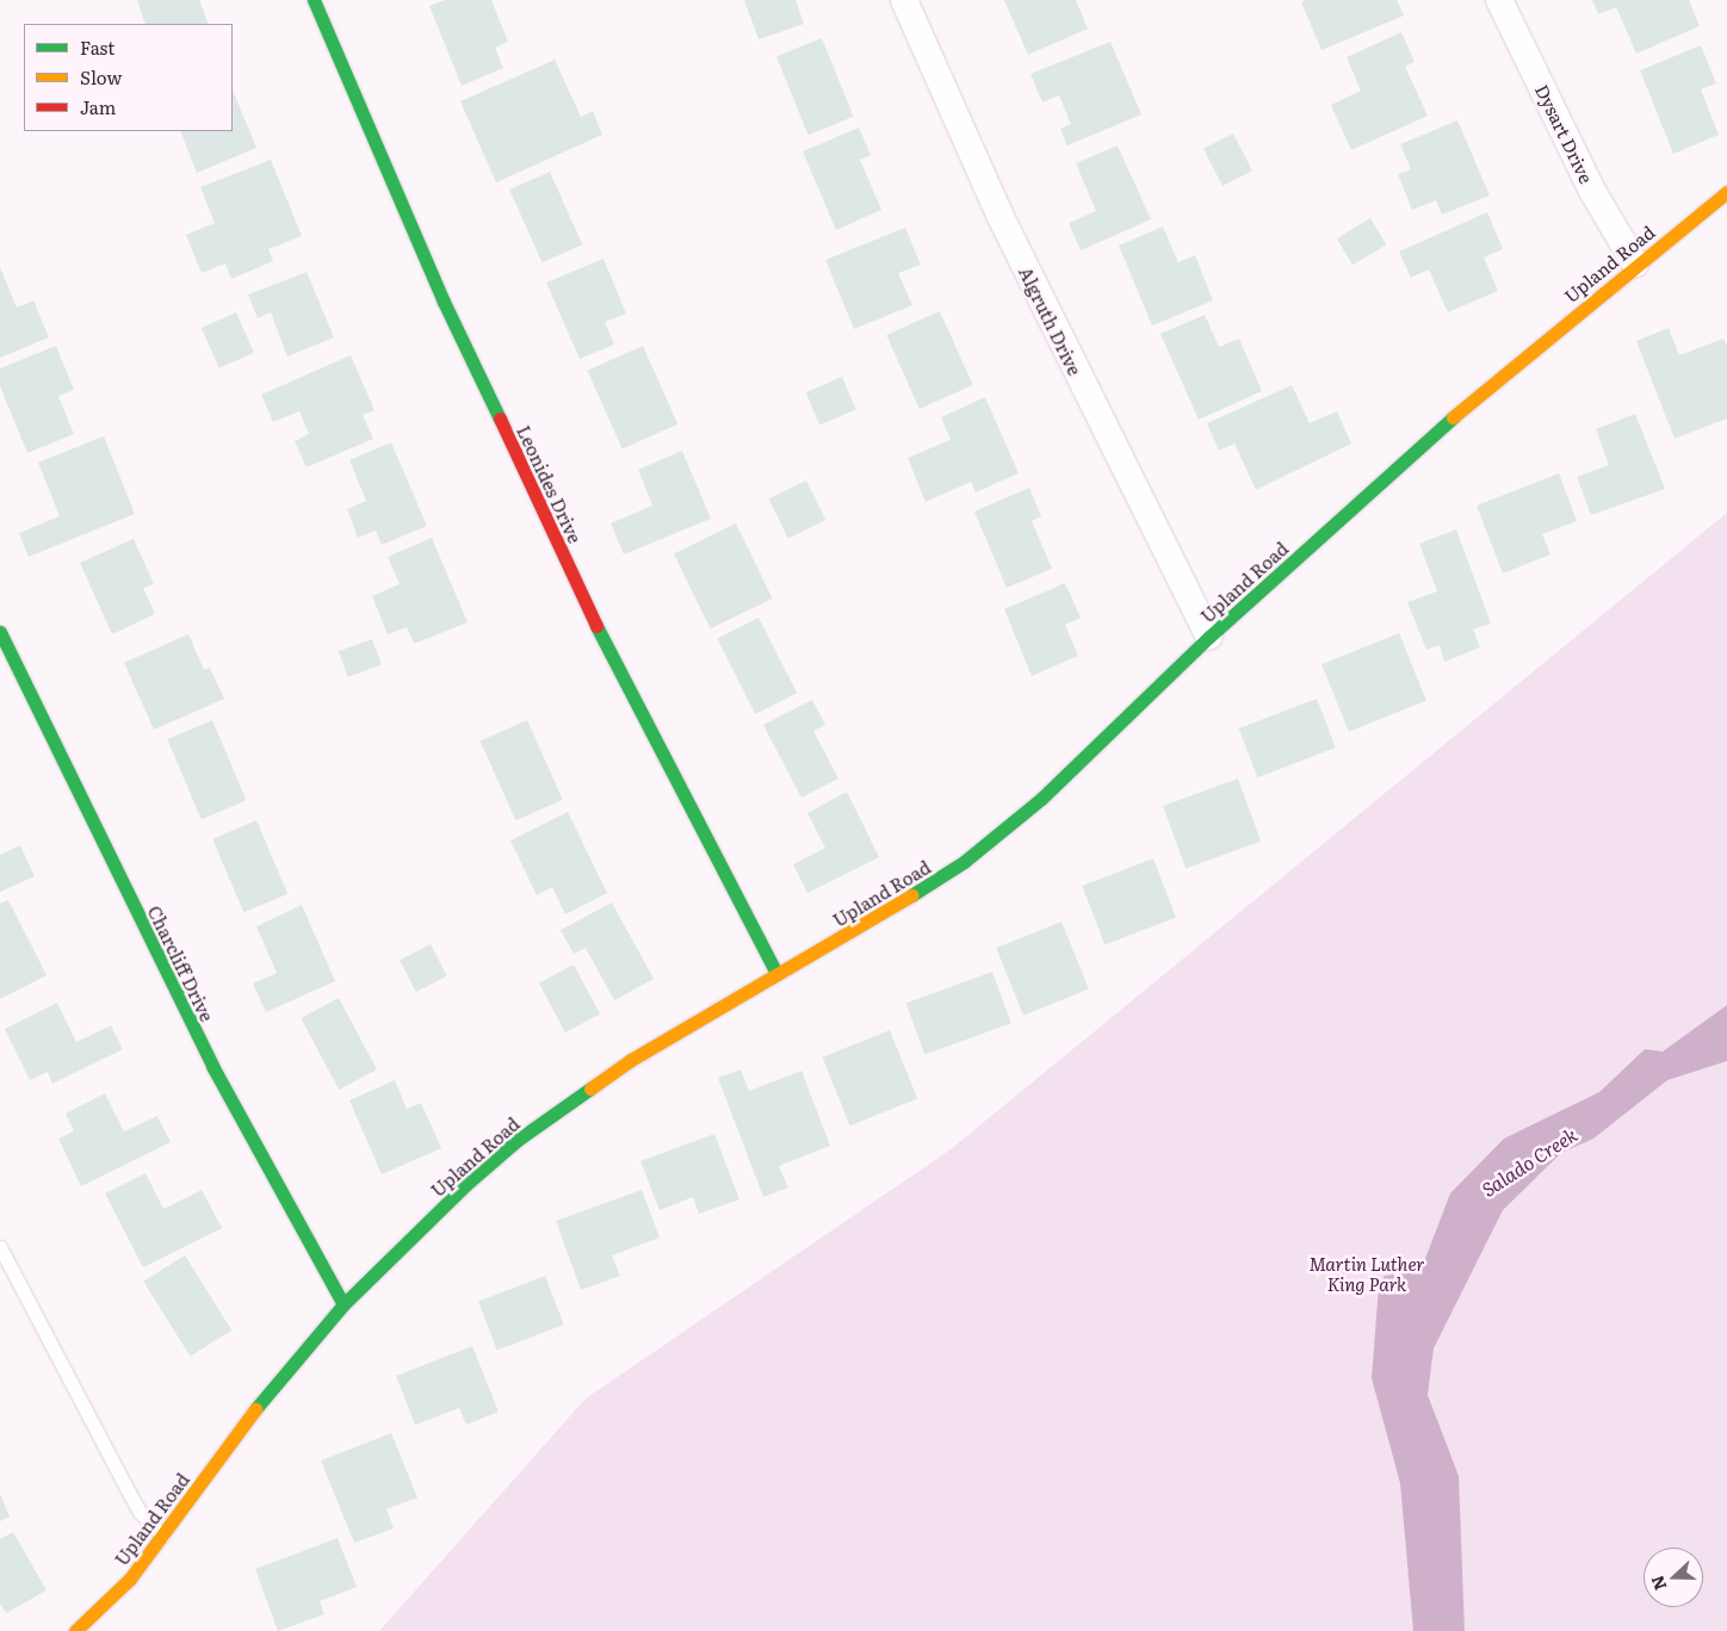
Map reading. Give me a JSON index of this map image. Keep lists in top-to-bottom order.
{
  "streets": {
    "street": [
      "Dysart Drive",
      "Upland Road",
      "Algruth Drive",
      "Leonides Drive",
      "Charcliff Drive"
    ]
  },
  "crossings": [
    ["Dysart Drive", "Upland Road"],
    ["Upland Road", "Algruth Drive"],
    ["Upland Road", "Leonides Drive"],
    ["Upland Road", "Charcliff Drive"]
  ],
  "water": ["Salado Creek"],
  "parks": ["Martin Luther King Park"],
  "legend": ["Fast", "Slow", "Jam"],
  "north": "left"
}
